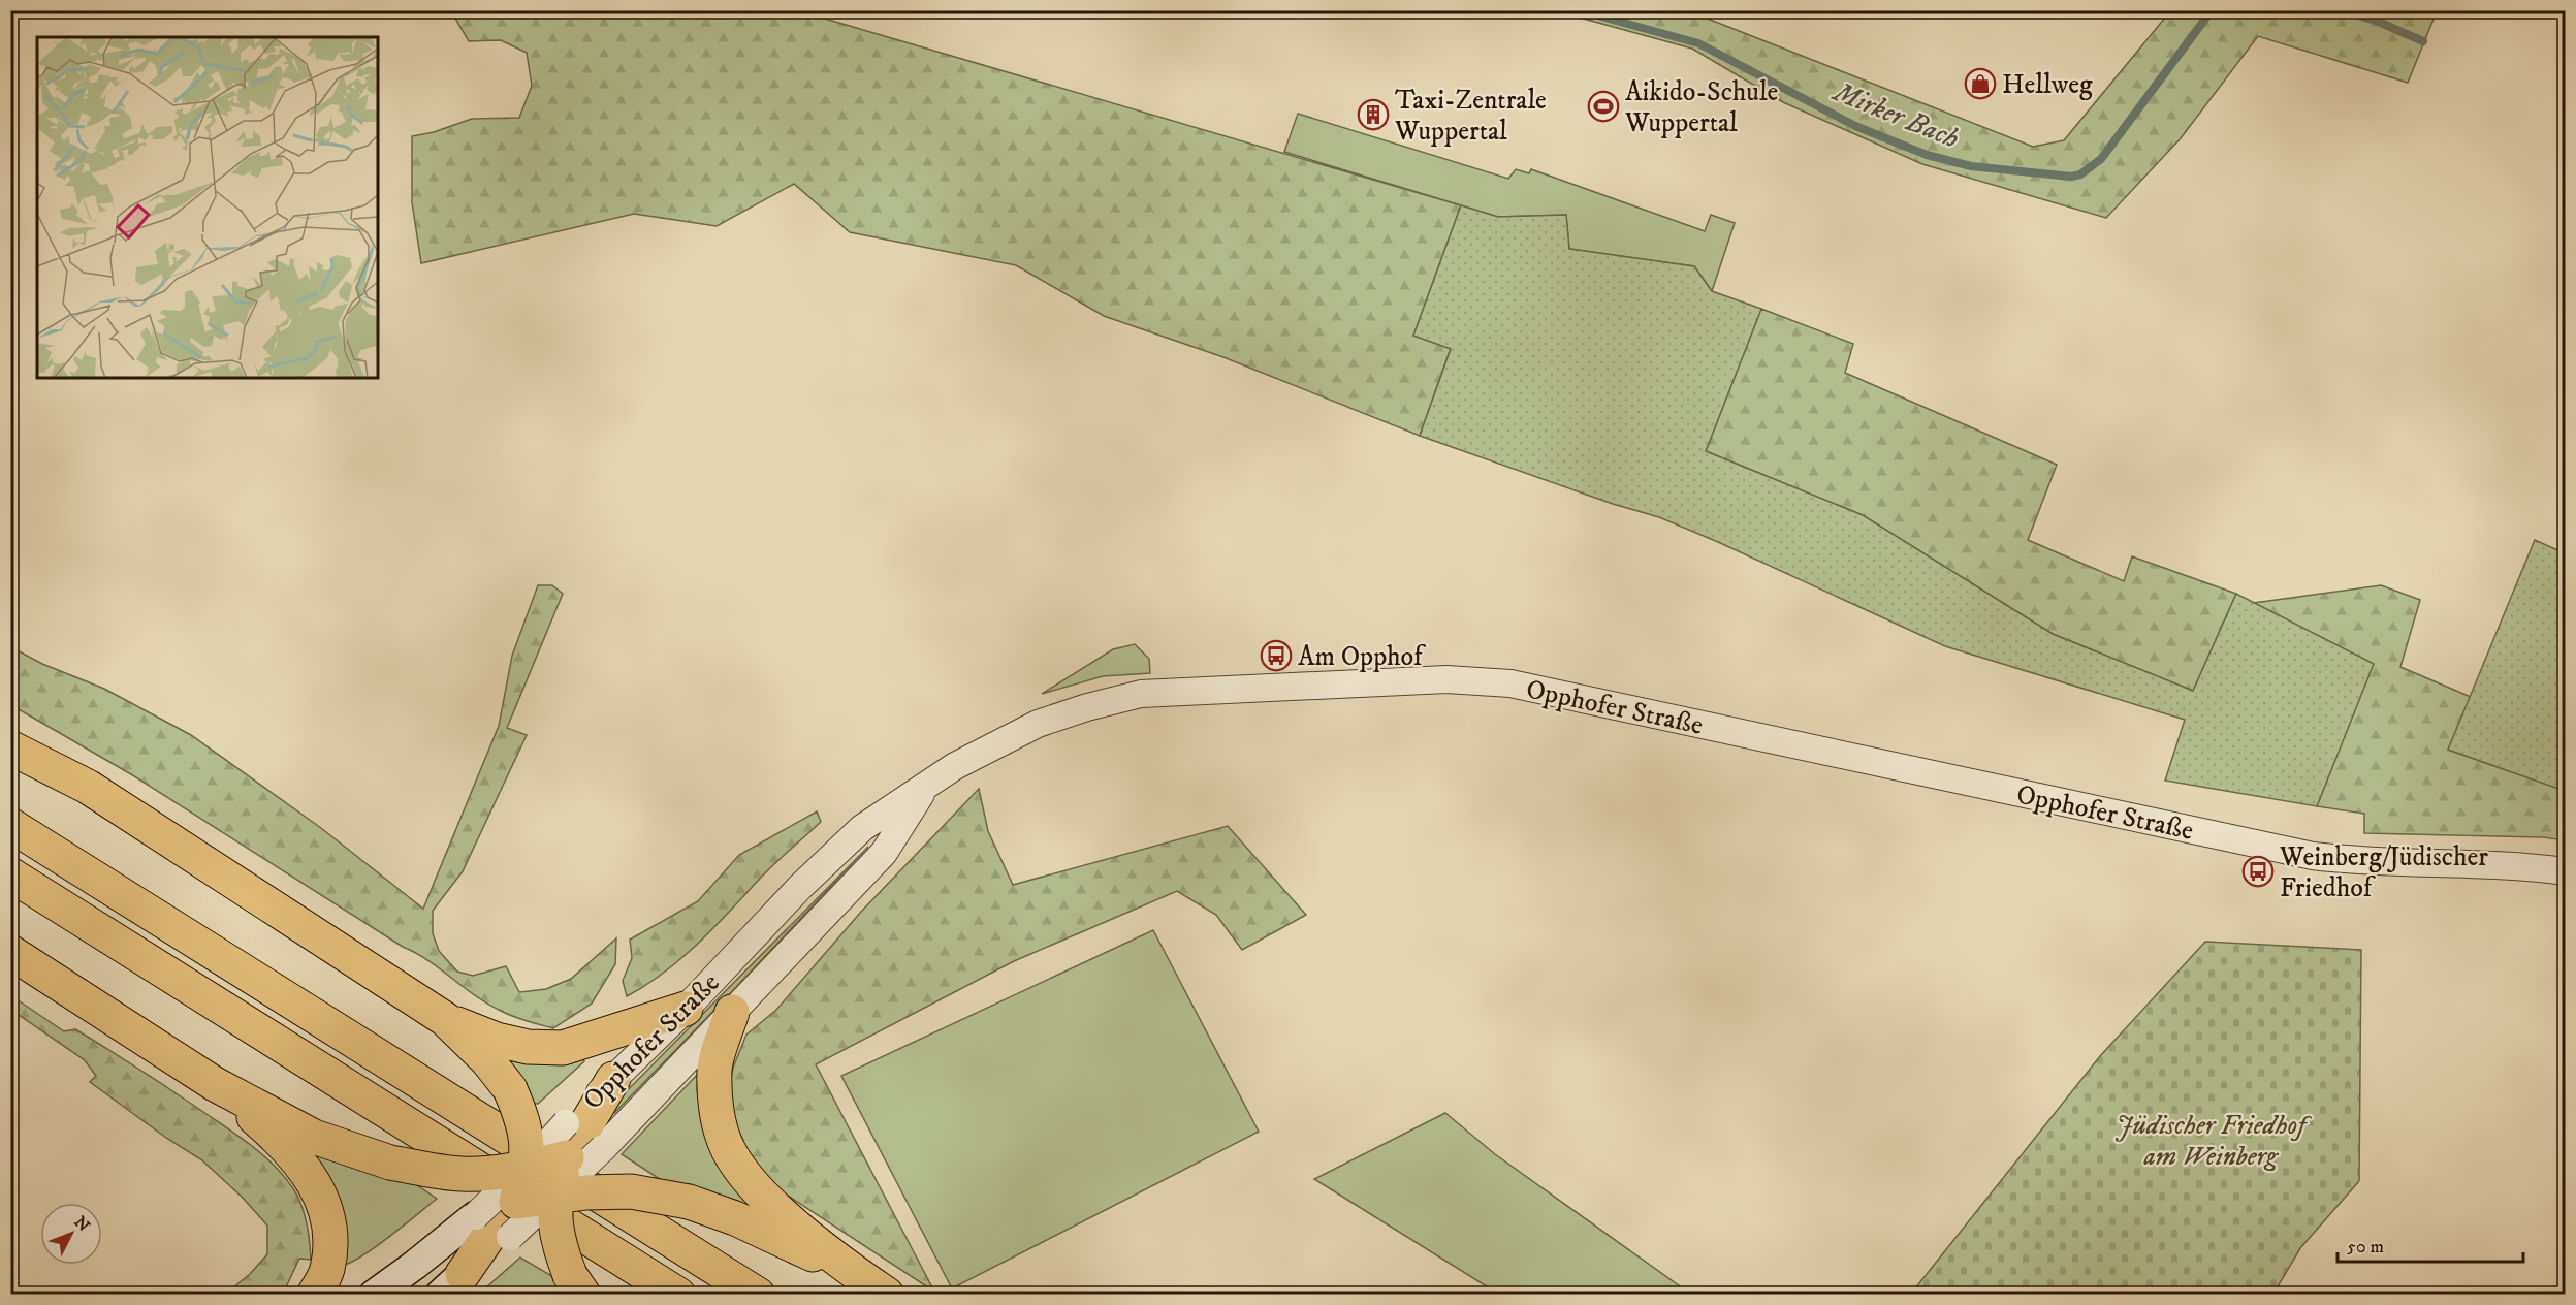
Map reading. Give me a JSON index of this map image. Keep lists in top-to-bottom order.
{
  "streets": {
    "street": ["Opphofer Straße"]
  },
  "water": ["Mirker Bach"],
  "parks": ["Jüdischer Friedhof am Weinberg"],
  "places": {
    "shop": ["Hellweg"],
    "sports": ["Aikido-Schule Wuppertal"],
    "building": ["Taxi-Zentrale Wuppertal"],
    "bus stop": ["Am Opphof", "Weinberg/Jüdischer Friedhof"]
  },
  "scale_bar": "50 m",
  "north": "top right"
}
